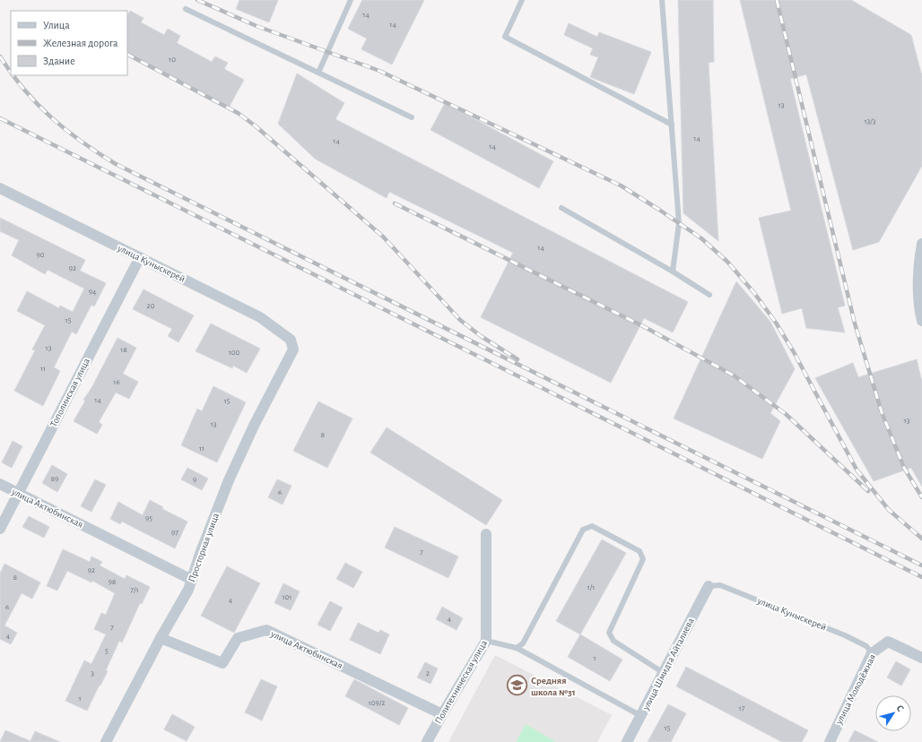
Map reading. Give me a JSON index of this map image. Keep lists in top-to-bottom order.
{
  "streets": {
    "street": [
      "улица Куныскерей",
      "Тополинская улица",
      "улица Актюбинская",
      "Просторная улица",
      "улица Шмидта Айталиева",
      "Политехническая улица",
      "улица Молодёжная"
    ]
  },
  "crossings": [
    ["улица Куныскерей", "Тополинская улица"],
    ["улица Куныскерей", "Просторная улица"],
    ["улица Куныскерей", "улица Шмидта Айталиева"],
    ["улица Куныскерей", "улица Молодёжная"],
    ["Тополинская улица", "улица Актюбинская"],
    ["улица Актюбинская", "Просторная улица"],
    ["улица Актюбинская", "Политехническая улица"]
  ],
  "places": {
    "school or university": ["Средняя школа №31"]
  },
  "house_numbers": [
    "14",
    "14",
    "10",
    "13",
    "13/3",
    "14",
    "14",
    "14",
    "14",
    "90",
    "92",
    "94",
    "20",
    "15",
    "13",
    "18",
    "100",
    "11",
    "16",
    "14",
    "15",
    "13",
    "13",
    "8",
    "11",
    "89",
    "9",
    "6",
    "95",
    "97",
    "7",
    "92",
    "8",
    "98",
    "1/1",
    "7/1",
    "101",
    "4",
    "6",
    "4",
    "7",
    "4",
    "5",
    "1",
    "3",
    "2",
    "1",
    "109/2",
    "17",
    "15"
  ],
  "legend": ["Улица", "Железная дорога", "Здание"],
  "north": "top right"
}
